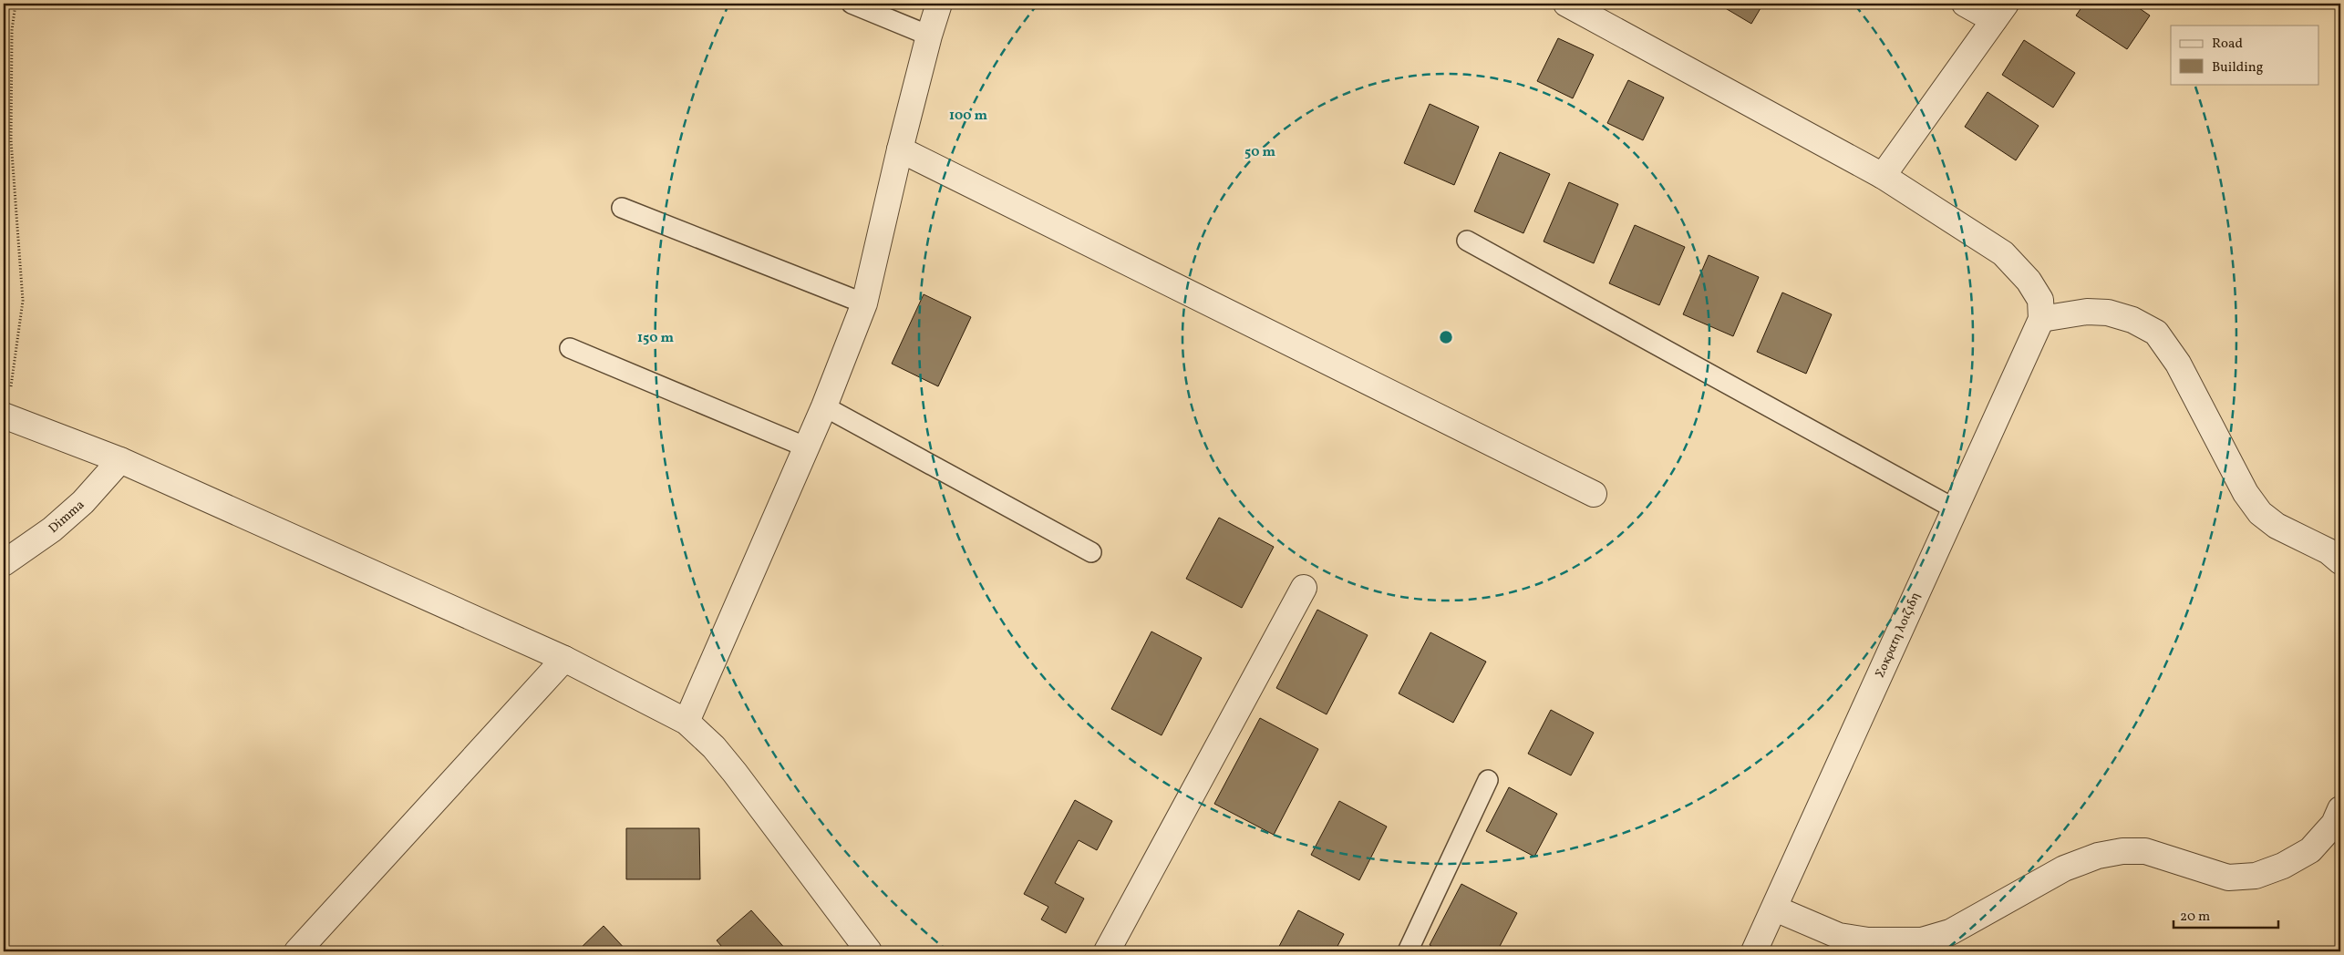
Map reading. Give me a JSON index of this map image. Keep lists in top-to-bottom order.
{
  "streets": {
    "street": ["Dimma", "Σοκρατη λοιζιδη"]
  },
  "legend": ["Road", "Building"],
  "scale_bar": "20 m",
  "rings": ["100 m", "50 m", "150 m"]
}
